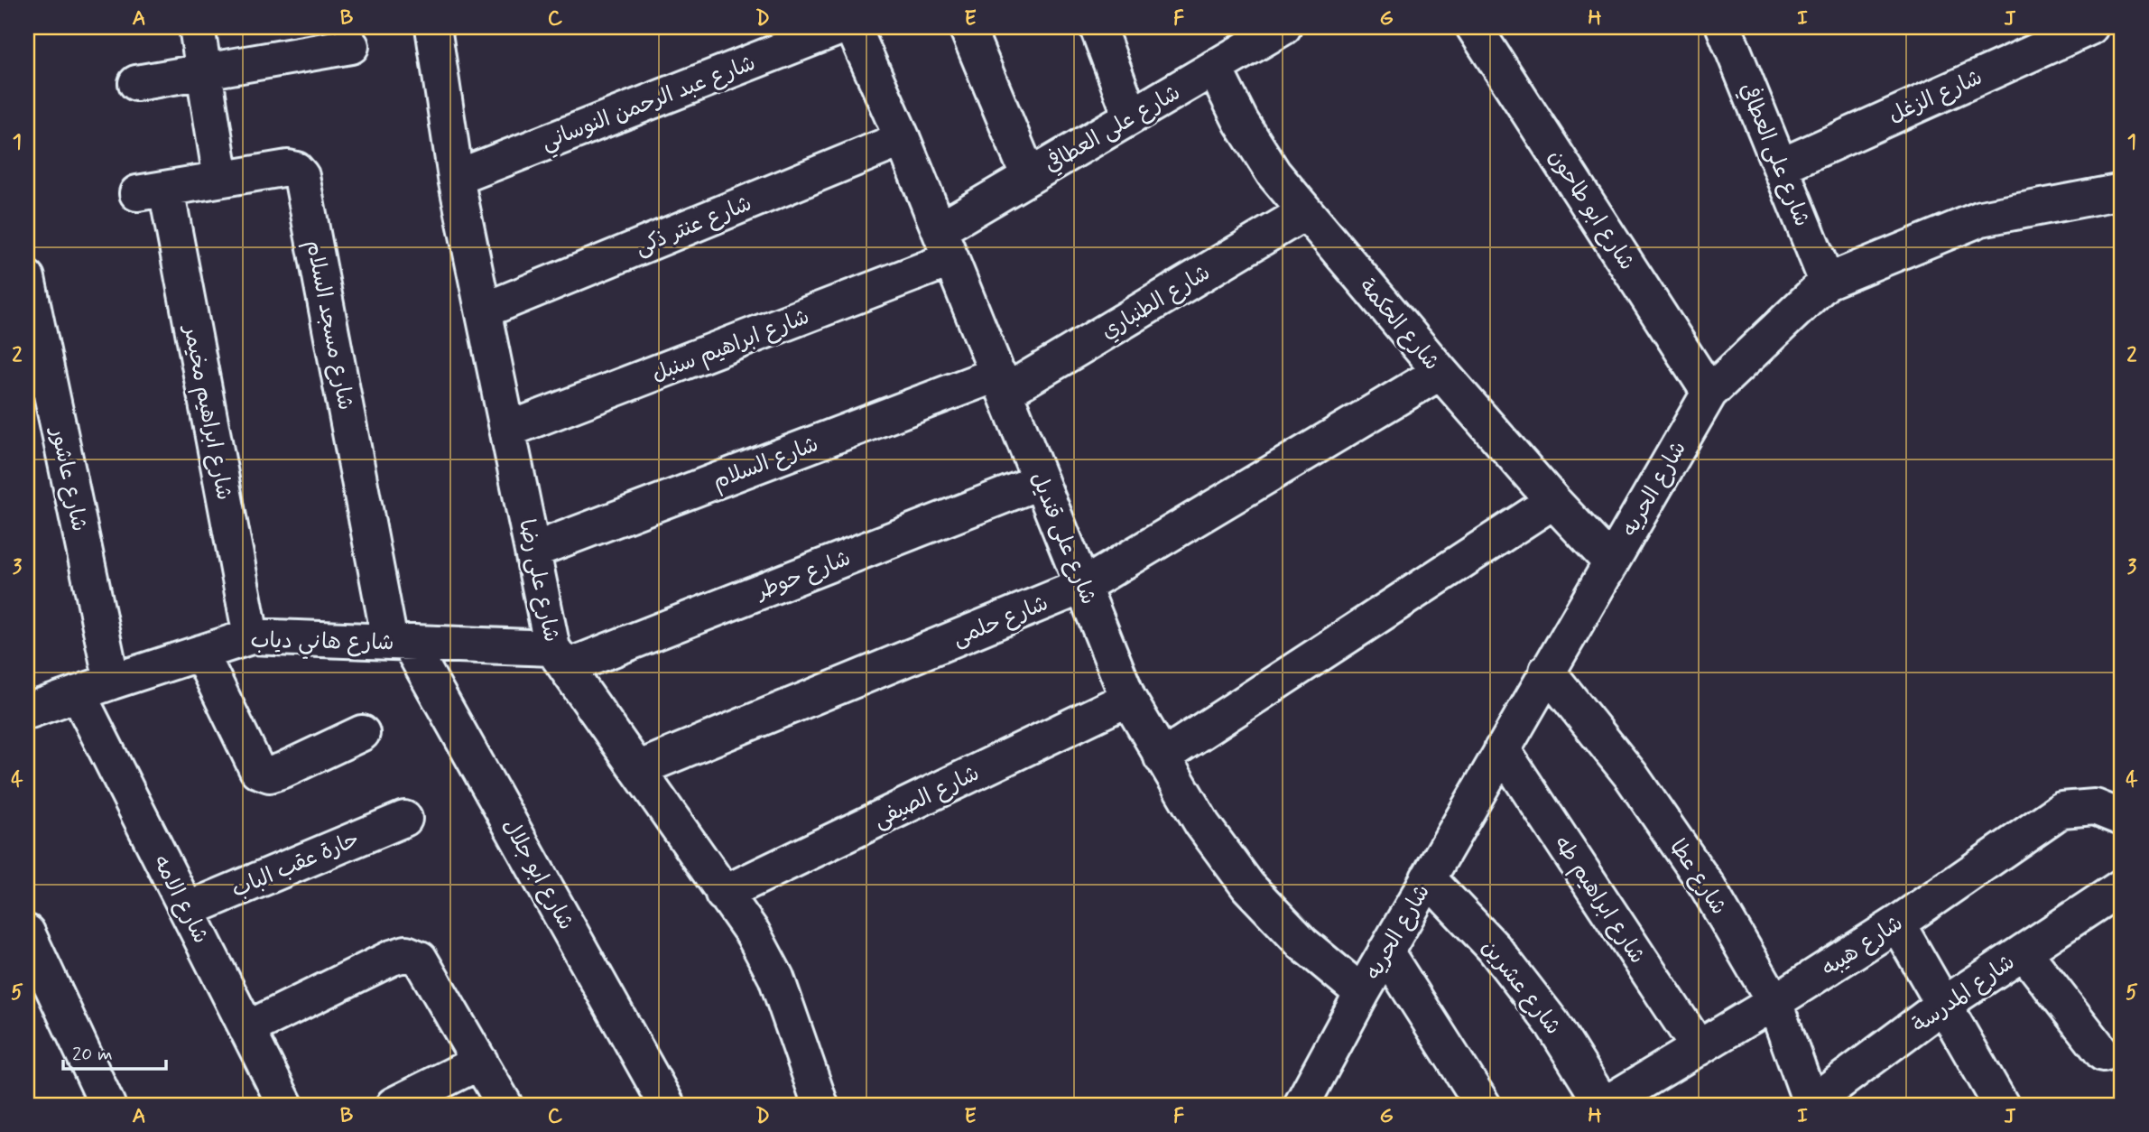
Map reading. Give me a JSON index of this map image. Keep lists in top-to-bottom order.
{
  "streets": {
    "street": [
      "شارع الزغل",
      "شارع عبد الرحمن النوساني",
      "شارع على العطافي",
      "شارع ابو طاحون",
      "شارع عنتر ذكى",
      "شارع الطنباري",
      "شارع الحكمة",
      "شارع مسجد السلام",
      "شارع ابراهيم سنبل",
      "شارع ابراهيم مخيمر",
      "شارع السلام",
      "شارع عاشور",
      "شارع الحريه",
      "شارع على قنديل",
      "شارع حوطر",
      "شارع على رضا",
      "شارع حلمى",
      "شارع هاني دياب",
      "شارع الصيفى",
      "حارة عقب الباب",
      "شارع ابو جلال",
      "شارع عطا",
      "شارع الامه",
      "شارع ابراهيم طه",
      "شارع هيبه",
      "شارع عشرين",
      "شارع المدرسة"
    ]
  },
  "crossings": [
    ["شارع الزغل", "شارع على العطافي"],
    ["شارع عبد الرحمن النوساني", "شارع على رضا"],
    ["شارع على العطافي", "شارع الحكمة"],
    ["شارع على العطافي", "شارع ابراهيم سنبل"],
    ["شارع على العطافي", "شارع الحريه"],
    ["شارع على العطافي", "شارع على قنديل"],
    ["شارع ابو طاحون", "شارع الحريه"],
    ["شارع عنتر ذكى", "شارع على قنديل"],
    ["شارع عنتر ذكى", "شارع على رضا"],
    ["شارع الطنباري", "شارع الحكمة"],
    ["شارع الطنباري", "شارع السلام"],
    ["شارع الطنباري", "شارع على قنديل"],
    ["شارع الحكمة", "شارع الحريه"],
    ["شارع الحكمة", "شارع حلمى"],
    ["شارع مسجد السلام", "شارع ابراهيم مخيمر"],
    ["شارع مسجد السلام", "شارع هاني دياب"],
    ["شارع مسجد السلام", "شارع ابو جلال"],
    ["شارع ابراهيم سنبل", "شارع على قنديل"],
    ["شارع ابراهيم سنبل", "شارع على رضا"],
    ["شارع ابراهيم مخيمر", "شارع هاني دياب"],
    ["شارع السلام", "شارع على قنديل"],
    ["شارع السلام", "شارع على رضا"],
    ["شارع عاشور", "شارع هاني دياب"],
    ["شارع الحريه", "شارع على قنديل"],
    ["شارع الحريه", "شارع عطا"],
    ["شارع الحريه", "شارع ابراهيم طه"],
    ["شارع الحريه", "شارع عشرين"],
    ["شارع على قنديل", "شارع حوطر"],
    ["شارع على قنديل", "شارع حلمى"],
    ["شارع على قنديل", "شارع الصيفى"],
    ["شارع حوطر", "شارع على رضا"],
    ["شارع حوطر", "شارع هاني دياب"],
    ["شارع على رضا", "شارع حلمى"],
    ["شارع على رضا", "شارع هاني دياب"],
    ["شارع على رضا", "شارع الصيفى"],
    ["شارع هاني دياب", "شارع ابو جلال"],
    ["شارع هاني دياب", "شارع الامه"],
    ["حارة عقب الباب", "شارع الامه"],
    ["شارع عطا", "شارع هيبه"],
    ["شارع عطا", "شارع المدرسة"],
    ["شارع ابراهيم طه", "شارع هيبه"],
    ["شارع هيبه", "شارع عشرين"]
  ],
  "scale_bar": "20 m",
  "grid": {
    "columns": [
      "A",
      "B",
      "C",
      "D",
      "E",
      "F",
      "G",
      "H",
      "I",
      "J"
    ],
    "rows": [
      "1",
      "2",
      "3",
      "4",
      "5"
    ]
  }
}
